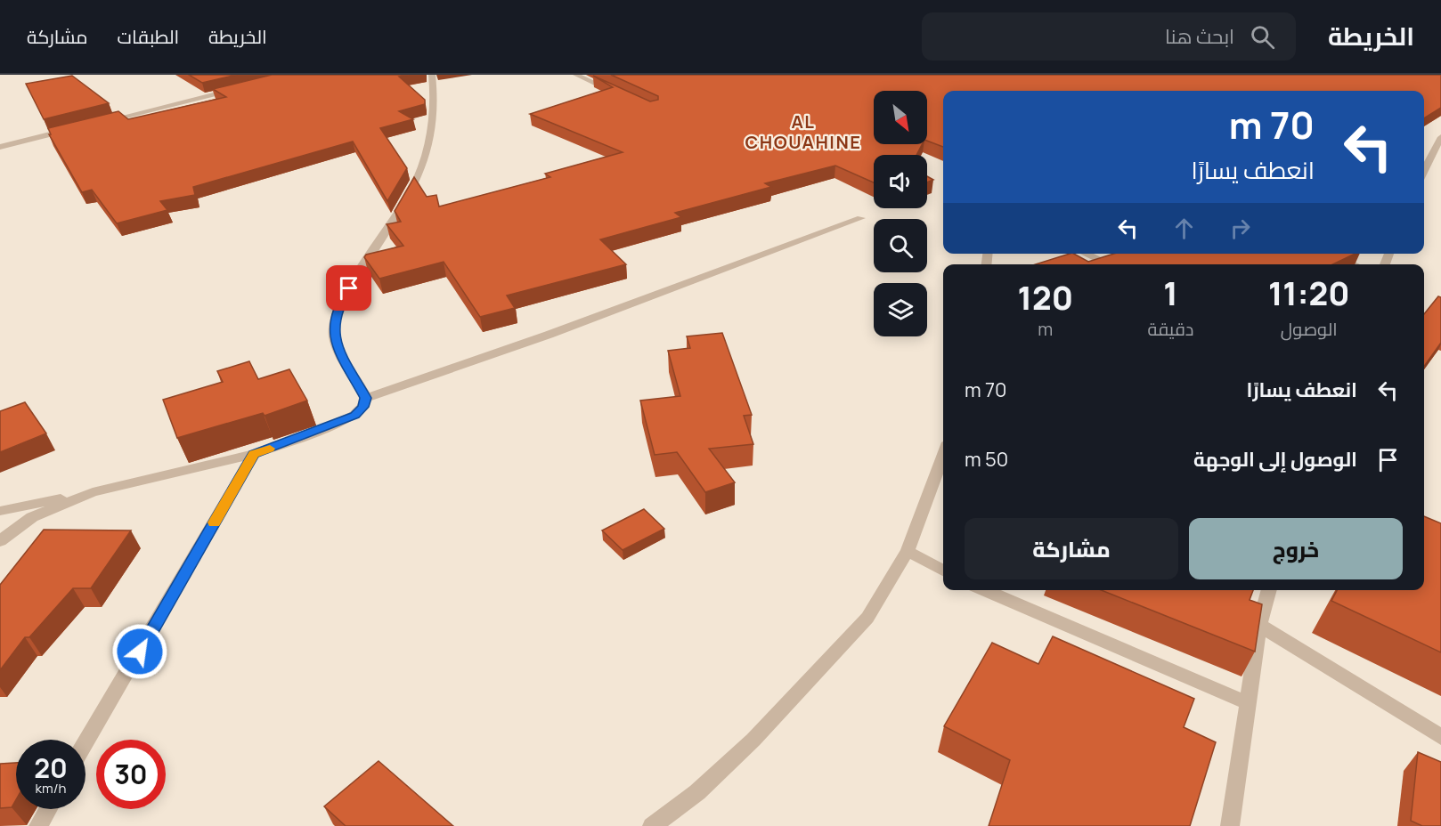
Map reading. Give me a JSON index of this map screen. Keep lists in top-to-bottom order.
{
  "districts": ["AL CHOUAHINE"],
  "north": "bottom right",
  "page": {
    "header": "الخريطة",
    "search": "ابحث هنا",
    "nav": ["الخريطة", "الطبقات", "مشاركة"],
    "turn": ["70 m", "انعطف يسارًا"],
    "eta": [
      "11:20",
      "الوصول",
      "1",
      "دقيقة",
      "120",
      "m"
    ],
    "list": [
      {
        "name": "انعطف يسارًا",
        "value": "70 m"
      },
      {
        "name": "الوصول إلى الوجهة",
        "value": "50 m"
      }
    ],
    "buttons": ["خروج", "مشاركة"],
    "speed": "20 km/h",
    "limit": "30"
  }
}
